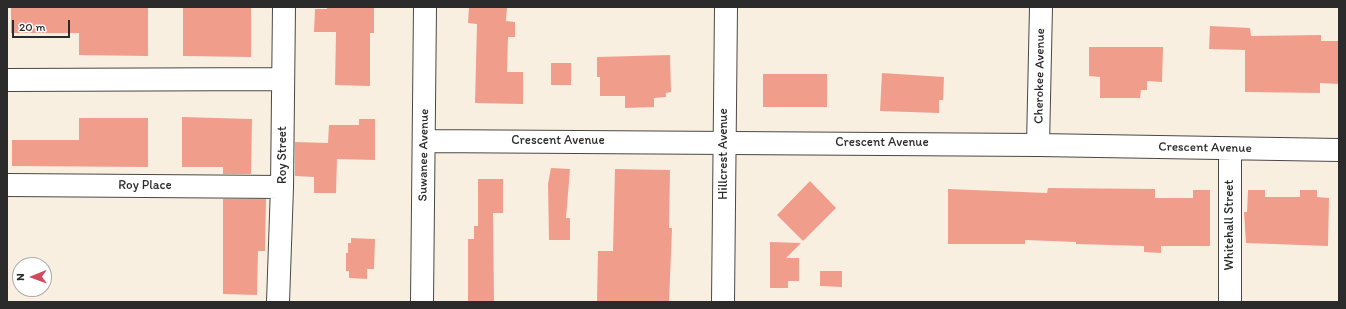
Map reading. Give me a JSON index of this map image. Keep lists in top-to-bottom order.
{
  "streets": {
    "street": [
      "Cherokee Avenue",
      "Crescent Avenue",
      "Hillcrest Avenue",
      "Roy Street",
      "Suwanee Avenue",
      "Roy Place",
      "Whitehall Street"
    ]
  },
  "crossings": [
    ["Cherokee Avenue", "Crescent Avenue"],
    ["Crescent Avenue", "Hillcrest Avenue"],
    ["Crescent Avenue", "Suwanee Avenue"],
    ["Crescent Avenue", "Whitehall Street"],
    ["Roy Street", "Roy Place"]
  ],
  "scale_bar": "20 m",
  "north": "left"
}
